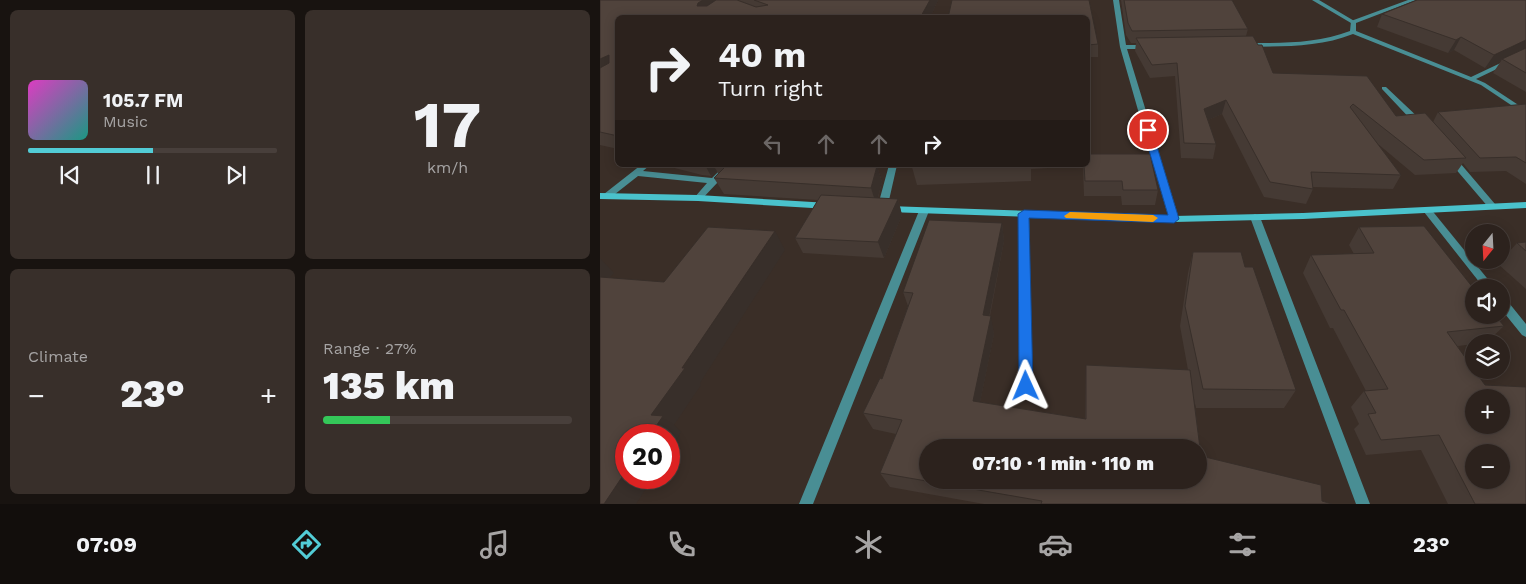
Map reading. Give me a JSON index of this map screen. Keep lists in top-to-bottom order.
{
  "north": "bottom",
  "page": {
    "tile": [
      ["17", "km/h"],
      "Climate",
      ["Range · 27%", "135 km"]
    ],
    "turn": ["40 m", "Turn right"],
    "song": ["105.7 FM", "Music"],
    "map_buttons": ["+", "−"],
    "heat": ["−", "23°", "+"],
    "limit": "20",
    "trip": "07:10 · 1 min · 110 m",
    "tabs": ["07:09", "23°"]
  }
}
